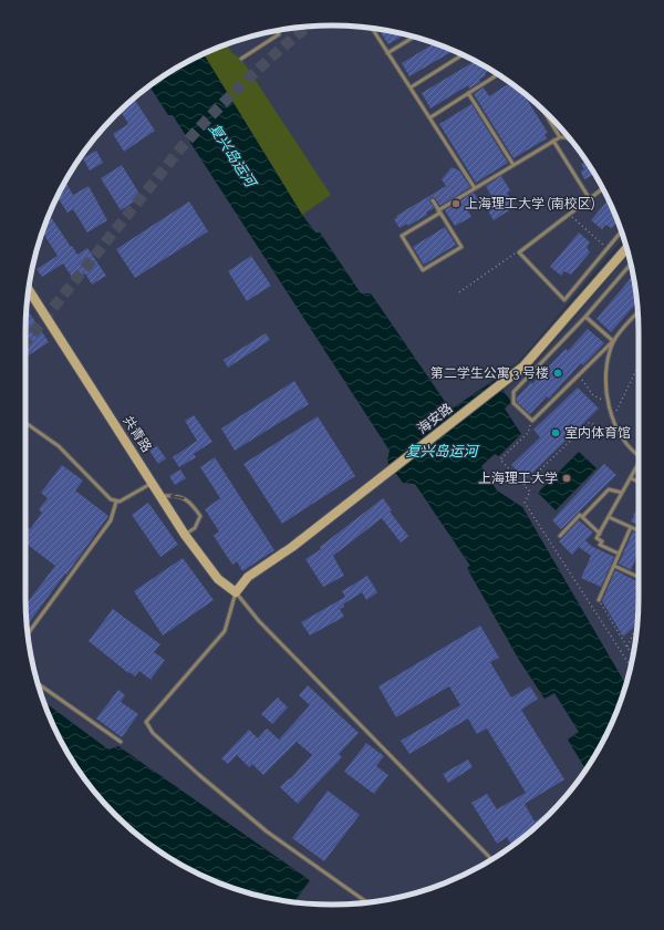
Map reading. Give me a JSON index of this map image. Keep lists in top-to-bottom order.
{
  "streets": {
    "street": ["海安路", "共青路"]
  },
  "crossings": [
    ["海安路", "共青路"]
  ],
  "water": ["复兴岛运河"],
  "places": [
    "上海理工大学 (南校区)",
    "第二学生公寓 3 号楼",
    "室内体育馆",
    "上海理工大学"
  ]
}
